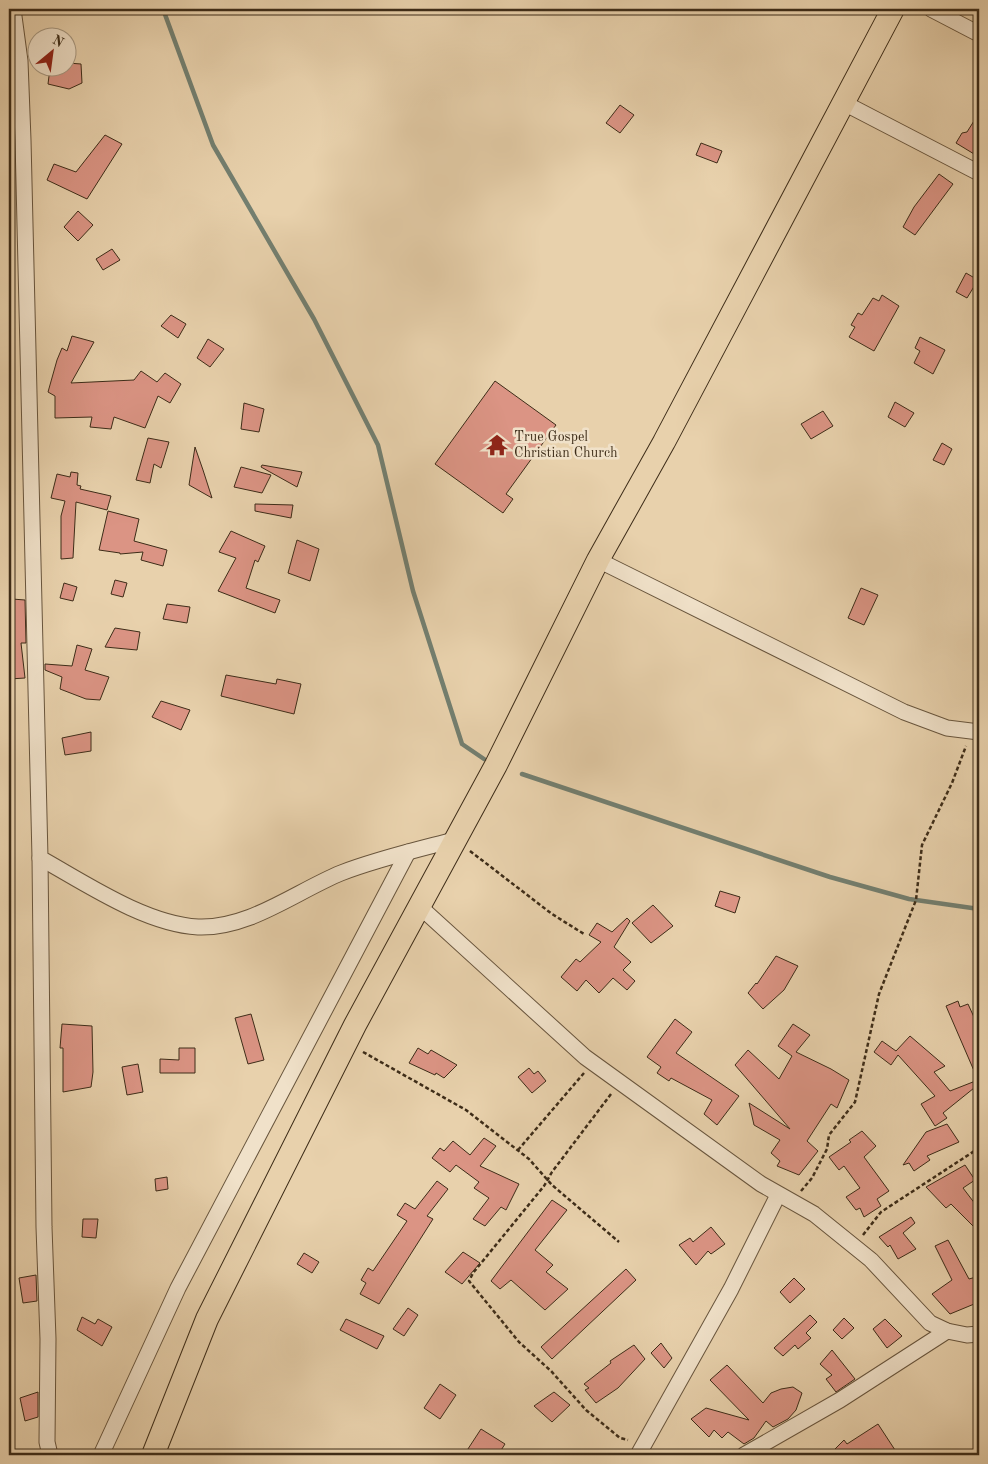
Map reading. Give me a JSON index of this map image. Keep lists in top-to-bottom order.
{
  "places": {
    "temple": ["True Gospel Christian Church"]
  },
  "north": "top right"
}
